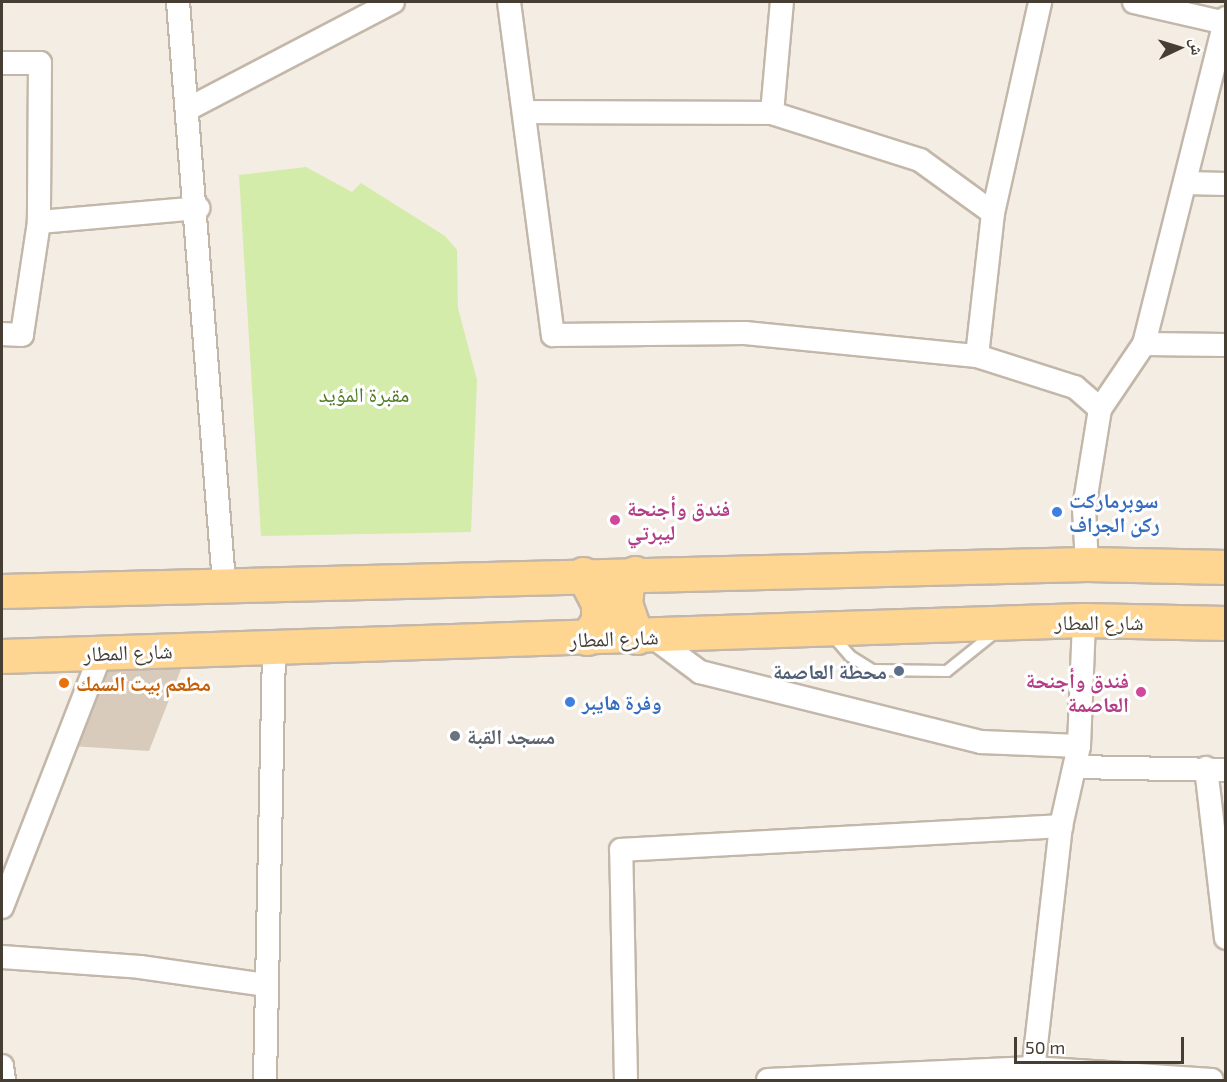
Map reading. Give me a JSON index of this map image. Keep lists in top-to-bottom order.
{
  "streets": {
    "main road": ["شارع المطار"]
  },
  "parks": ["مقبرة المؤيد"],
  "places": [
    "سوبرمارکت ركن الجراف",
    "فندق وأجنحة ليبرتي",
    "محطة العاصمة",
    "مطعم بيت السمك",
    "فندق وأجنحة العاصمة",
    "وفرة هايبر",
    "مسجد القبة"
  ],
  "scale_bar": "50 m",
  "north": "right"
}
